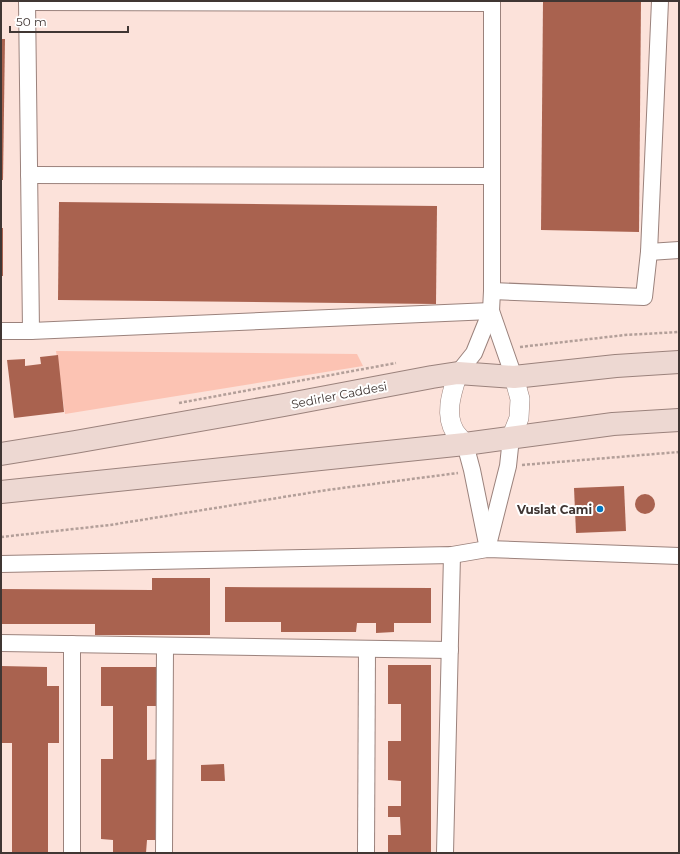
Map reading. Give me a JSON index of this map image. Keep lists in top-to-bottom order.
{
  "streets": {
    "main road": ["Sedirler Caddesi"]
  },
  "places": ["Vuslat Cami"],
  "scale_bar": "50 m"
}
